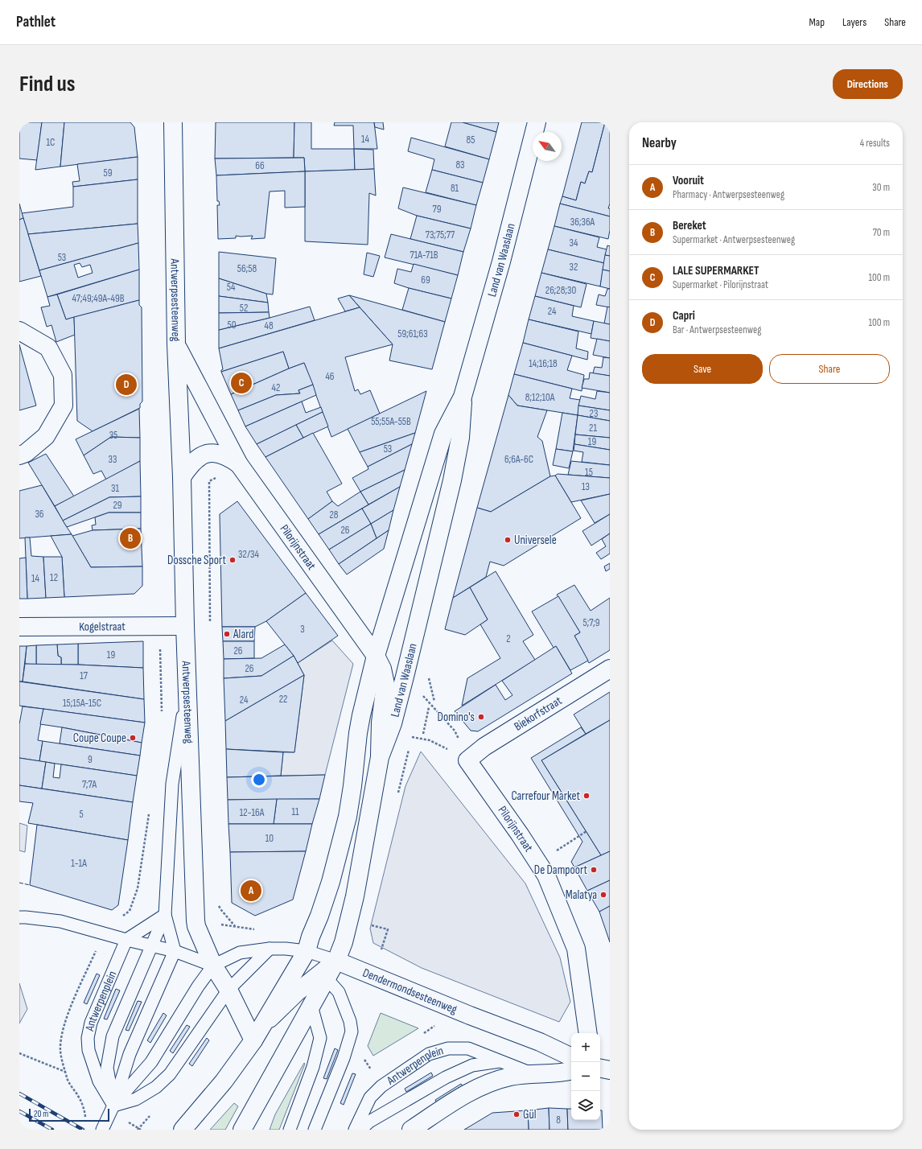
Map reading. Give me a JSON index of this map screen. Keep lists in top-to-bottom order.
{
  "streets": {
    "main road": [
      "Land van Waaslaan",
      "Antwerpsesteenweg",
      "Pilorijnstraat",
      "Kogelstraat",
      "Biekorfstraat",
      "Dendermondsesteenweg",
      "Antwerpenplein"
    ]
  },
  "crossings": [
    ["Land van Waaslaan", "Pilorijnstraat"],
    ["Land van Waaslaan", "Dendermondsesteenweg"],
    ["Antwerpsesteenweg", "Pilorijnstraat"],
    ["Antwerpsesteenweg", "Kogelstraat"],
    ["Pilorijnstraat", "Biekorfstraat"]
  ],
  "places": [
    "Universele",
    "Dossche Sport",
    "Alard",
    "Domino's",
    "Coupe Coupe",
    "Carrefour Market",
    "De Dampoort",
    "Malatya",
    "Gül"
  ],
  "house_numbers": [
    "14",
    "85",
    "1C",
    "83",
    "66",
    "59",
    "81",
    "79",
    "36;36A",
    "73;75;77",
    "34",
    "71A-71B",
    "53",
    "32",
    "56;58",
    "69",
    "54",
    "26;28;30",
    "47;49;49A-49B",
    "52",
    "24",
    "50",
    "48",
    "59;61;63",
    "14;16;18",
    "46",
    "42",
    "8;12;10A",
    "23",
    "55;55A-55B",
    "21",
    "35",
    "19",
    "53",
    "33",
    "6;6A-6C",
    "15",
    "13",
    "31",
    "29",
    "36",
    "28",
    "26",
    "32/34",
    "12",
    "14",
    "5;7;9",
    "3",
    "2",
    "26",
    "19",
    "26",
    "17",
    "22",
    "24",
    "15;15A-15C",
    "9",
    "7;7A",
    "11",
    "12-16A",
    "5",
    "10",
    "1-1A",
    "8"
  ],
  "scale_bar": "20 m",
  "north": "top left",
  "page": {
    "header": "Pathlet",
    "nav": ["Map", "Layers", "Share"],
    "buttons": [
      "Directions",
      ["Save", "Share"]
    ],
    "title": "Find us",
    "heading": ["Nearby", "4 results"],
    "list": [
      {
        "mark": "A",
        "name": "Vooruit",
        "note": "Pharmacy · Antwerpsesteenweg",
        "value": "30 m"
      },
      {
        "mark": "B",
        "name": "Bereket",
        "note": "Supermarket · Antwerpsesteenweg",
        "value": "70 m"
      },
      {
        "mark": "C",
        "name": "LALE SUPERMARKET",
        "note": "Supermarket · Pilorijnstraat",
        "value": "100 m"
      },
      {
        "mark": "D",
        "name": "Capri",
        "note": "Bar · Antwerpsesteenweg",
        "value": "100 m"
      }
    ],
    "pins": [
      "C",
      "D",
      "B",
      "A"
    ],
    "map_buttons": ["+", "−"],
    "scale": "20 m"
  }
}
